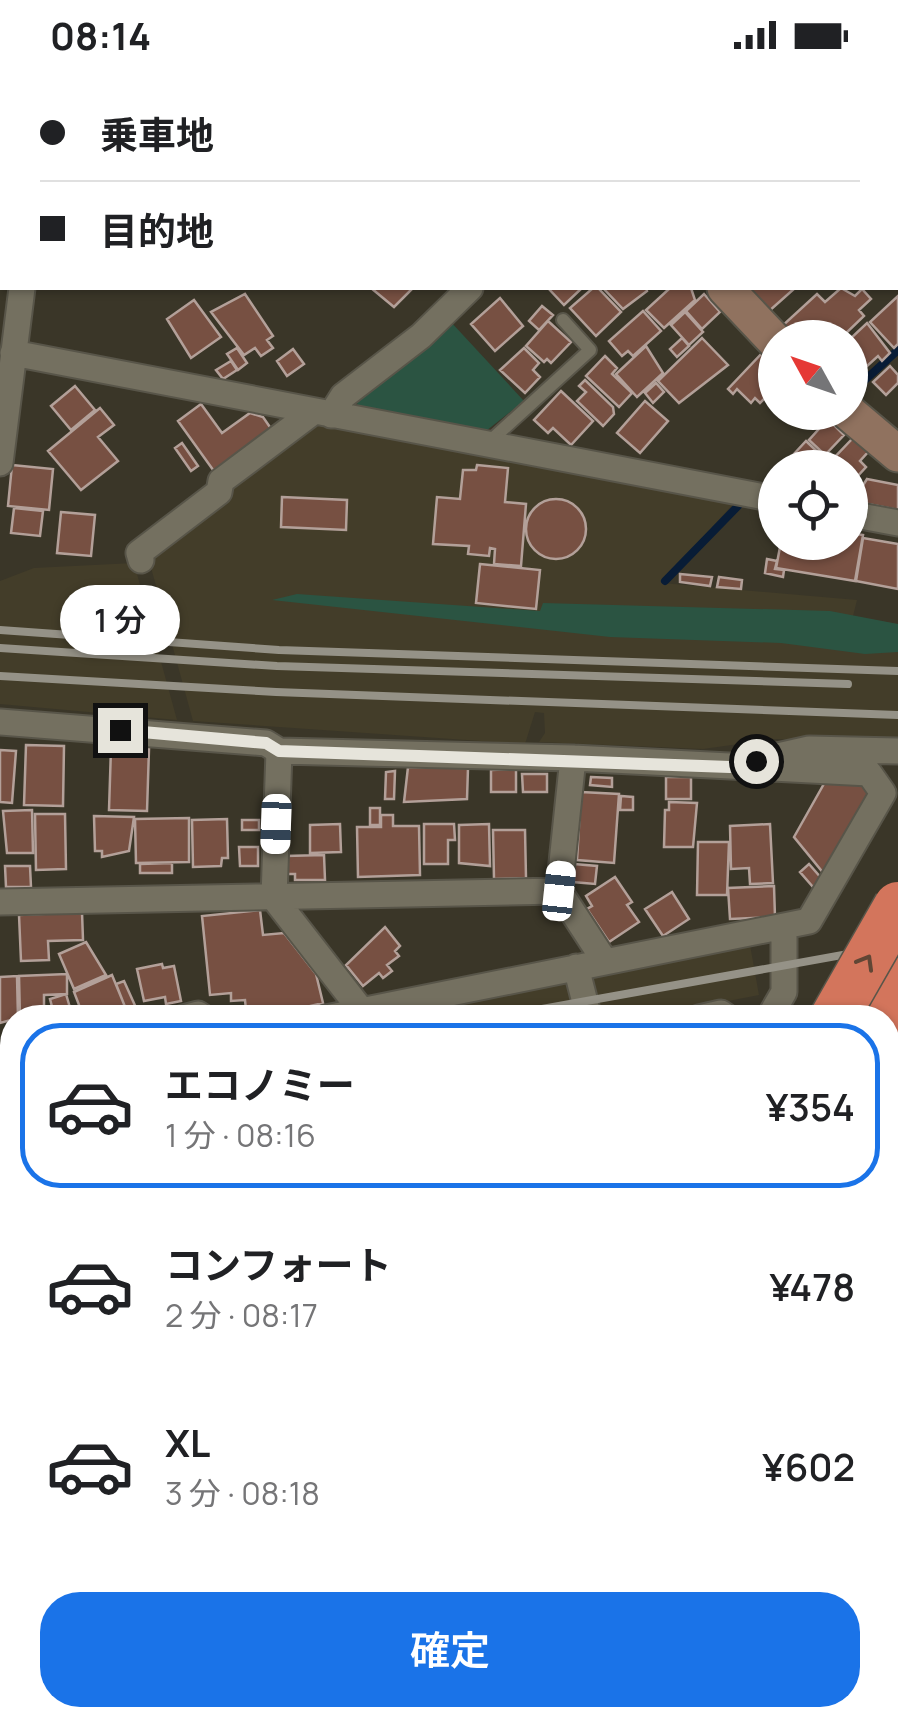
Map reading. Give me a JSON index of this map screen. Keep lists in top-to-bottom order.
{
  "north": "top left",
  "page": {
    "status": "08:14",
    "banner": ["乗車地", "目的地"],
    "bubble": "1 分",
    "list": [
      {
        "name": "エコノミー",
        "note": "1 分 · 08:16",
        "value": "¥354"
      },
      {
        "name": "コンフォート",
        "note": "2 分 · 08:17",
        "value": "¥478"
      },
      {
        "name": "XL",
        "note": "3 分 · 08:18",
        "value": "¥602"
      }
    ],
    "buttons": "確定"
  }
}
